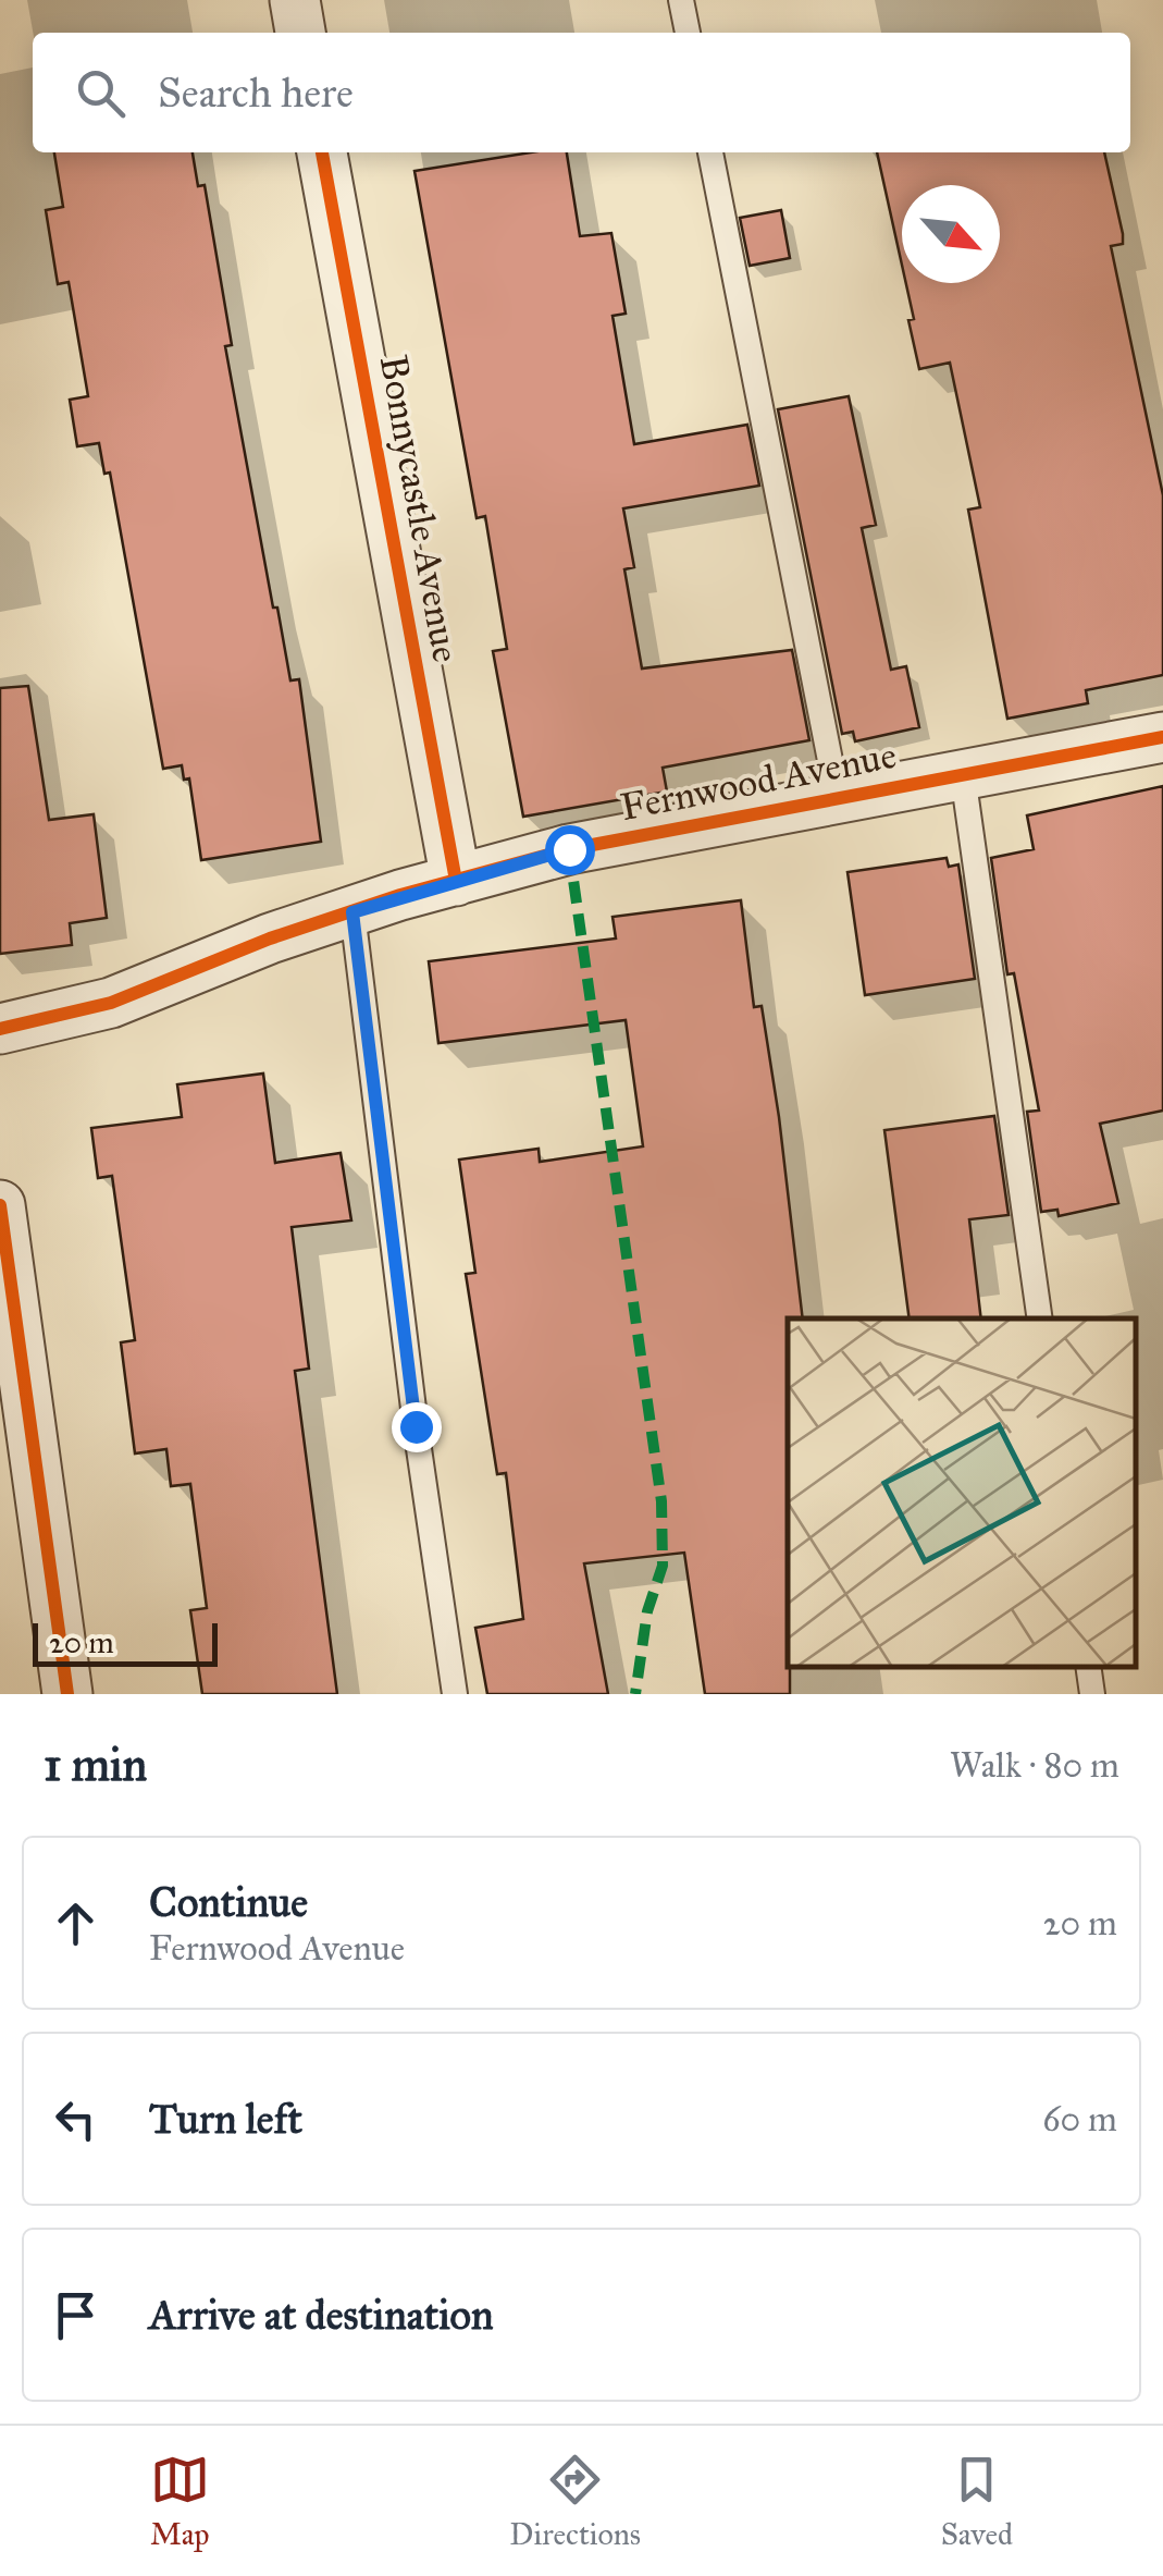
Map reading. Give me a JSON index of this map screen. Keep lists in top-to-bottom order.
{
  "streets": {
    "street": ["Bonnycastle Avenue", "Fernwood Avenue"]
  },
  "crossings": [
    ["Bonnycastle Avenue", "Fernwood Avenue"]
  ],
  "scale_bar": "20 m",
  "north": "bottom right",
  "page": {
    "search": "Search here",
    "scale": "20 m",
    "heading": ["1 min", "Walk · 80 m"],
    "list": [
      ["Continue", "Fernwood Avenue", "20 m"],
      ["Turn left", "60 m"],
      "Arrive at destination"
    ],
    "nav": ["Map", "Directions", "Saved"]
  }
}
